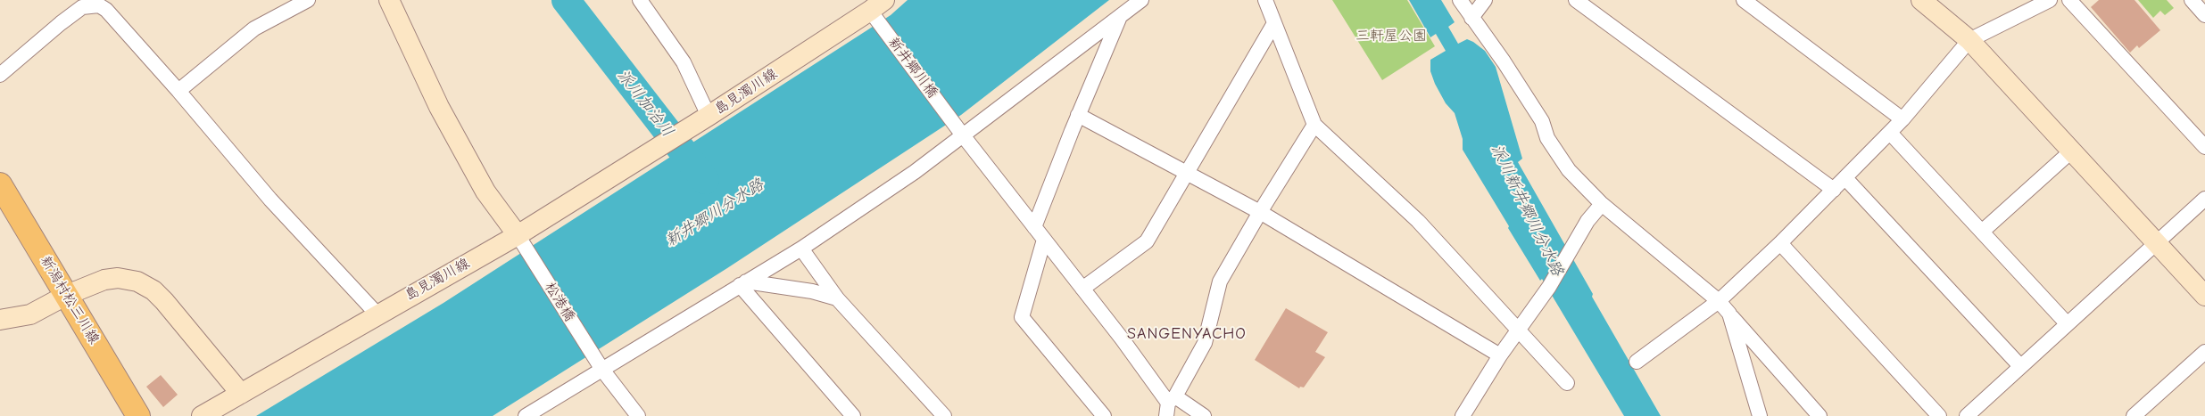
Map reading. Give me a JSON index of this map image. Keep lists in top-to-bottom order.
{
  "streets": {
    "main road": ["島見濁川線", "新潟村松三川線"],
    "street": ["新井郷川橋", "松港橋"]
  },
  "crossings": [
    ["新井郷川橋", "島見濁川線"],
    ["島見濁川線", "松港橋"]
  ],
  "districts": ["SANGENYACHO"],
  "water": ["派川加治川", "派川新井郷川分水路", "新井郷川分水路"],
  "parks": ["三軒屋公園"]
}
